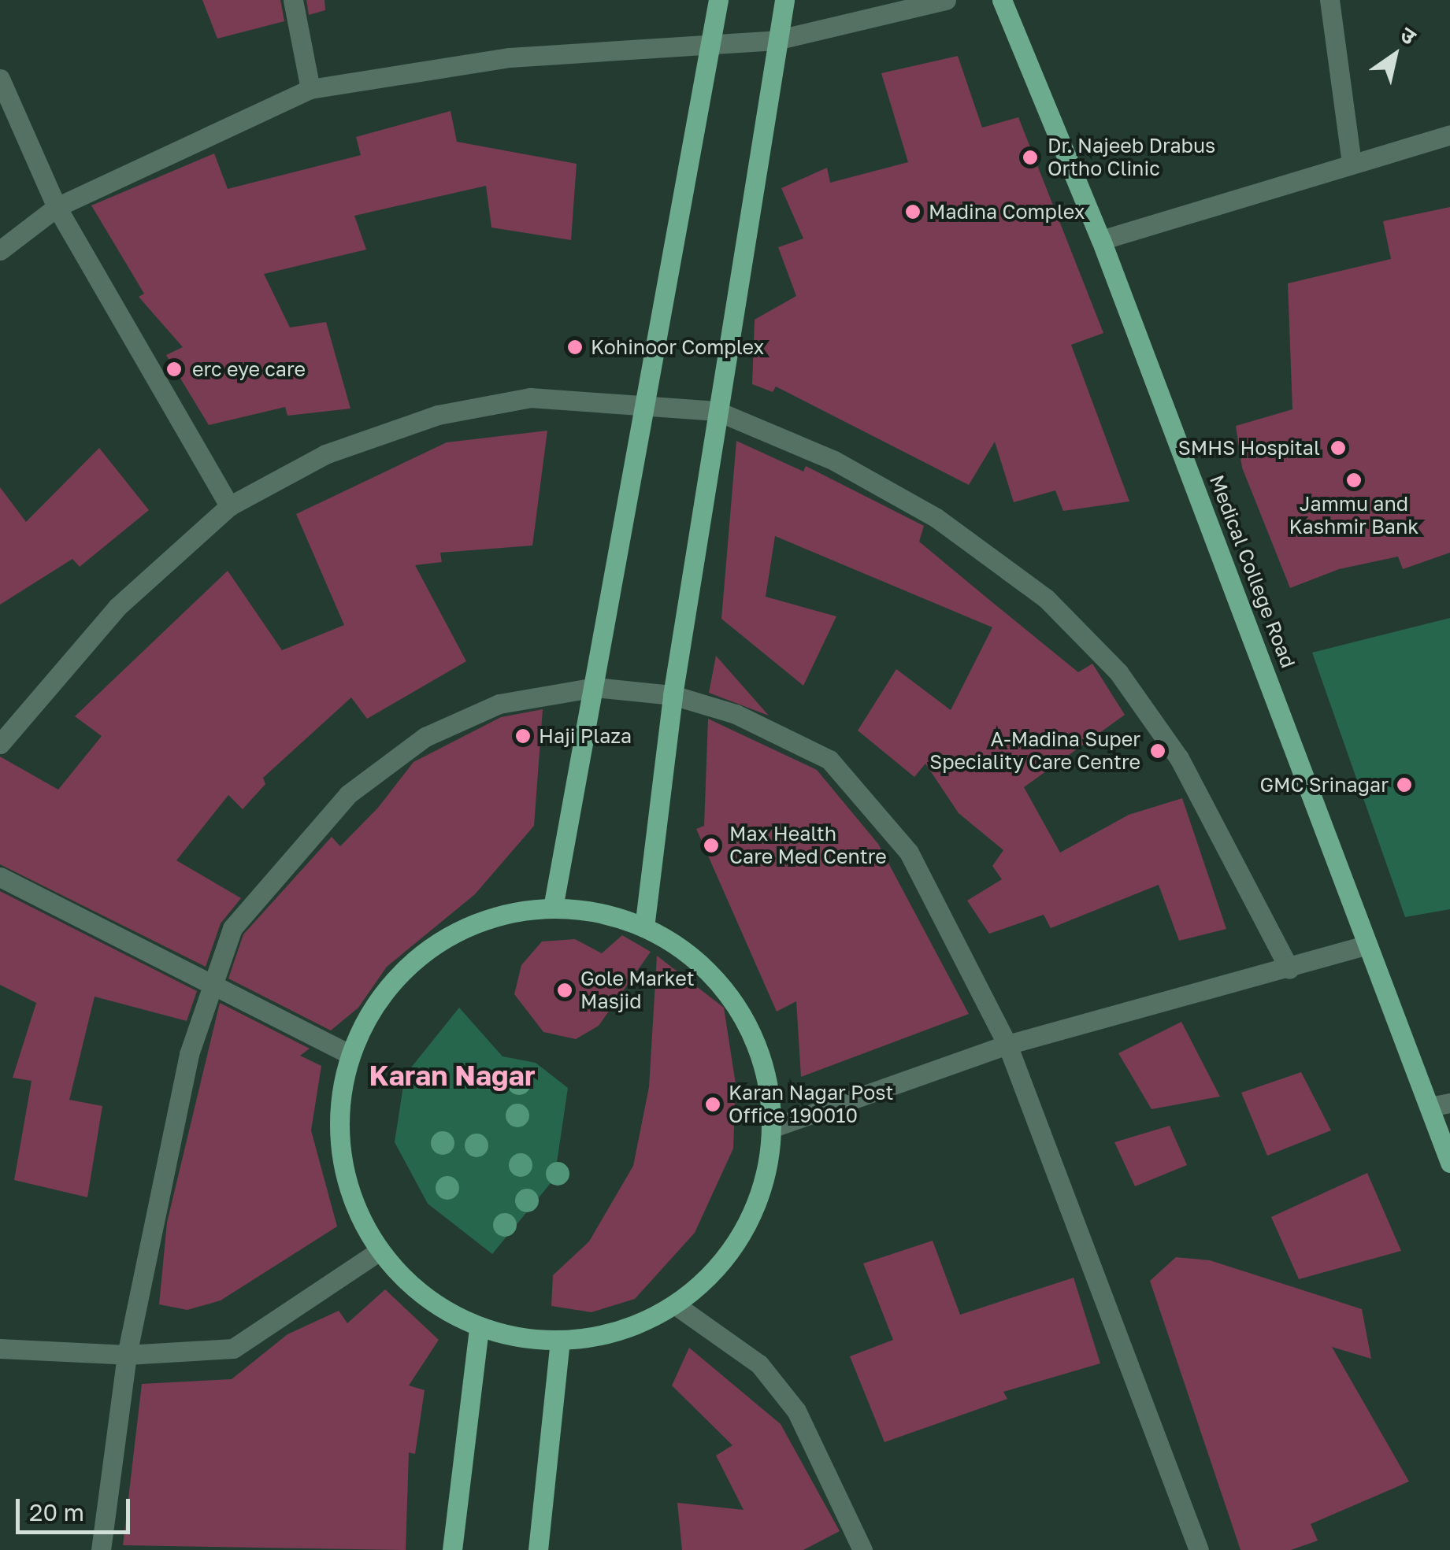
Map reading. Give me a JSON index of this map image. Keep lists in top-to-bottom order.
{
  "streets": {
    "main road": ["Medical College Road"]
  },
  "districts": ["Karan Nagar"],
  "places": [
    "Dr. Najeeb Drabus Ortho Clinic",
    "Madina Complex",
    "Kohinoor Complex",
    "erc eye care",
    "SMHS Hospital",
    "Jammu and Kashmir Bank",
    "Haji Plaza",
    "A-Madina Super Speciality Care Centre",
    "GMC Srinagar",
    "Max Health Care Med Centre",
    "Gole Market Masjid",
    "Karan Nagar Post Office 190010"
  ],
  "scale_bar": "20 m",
  "north": "top right"
}
